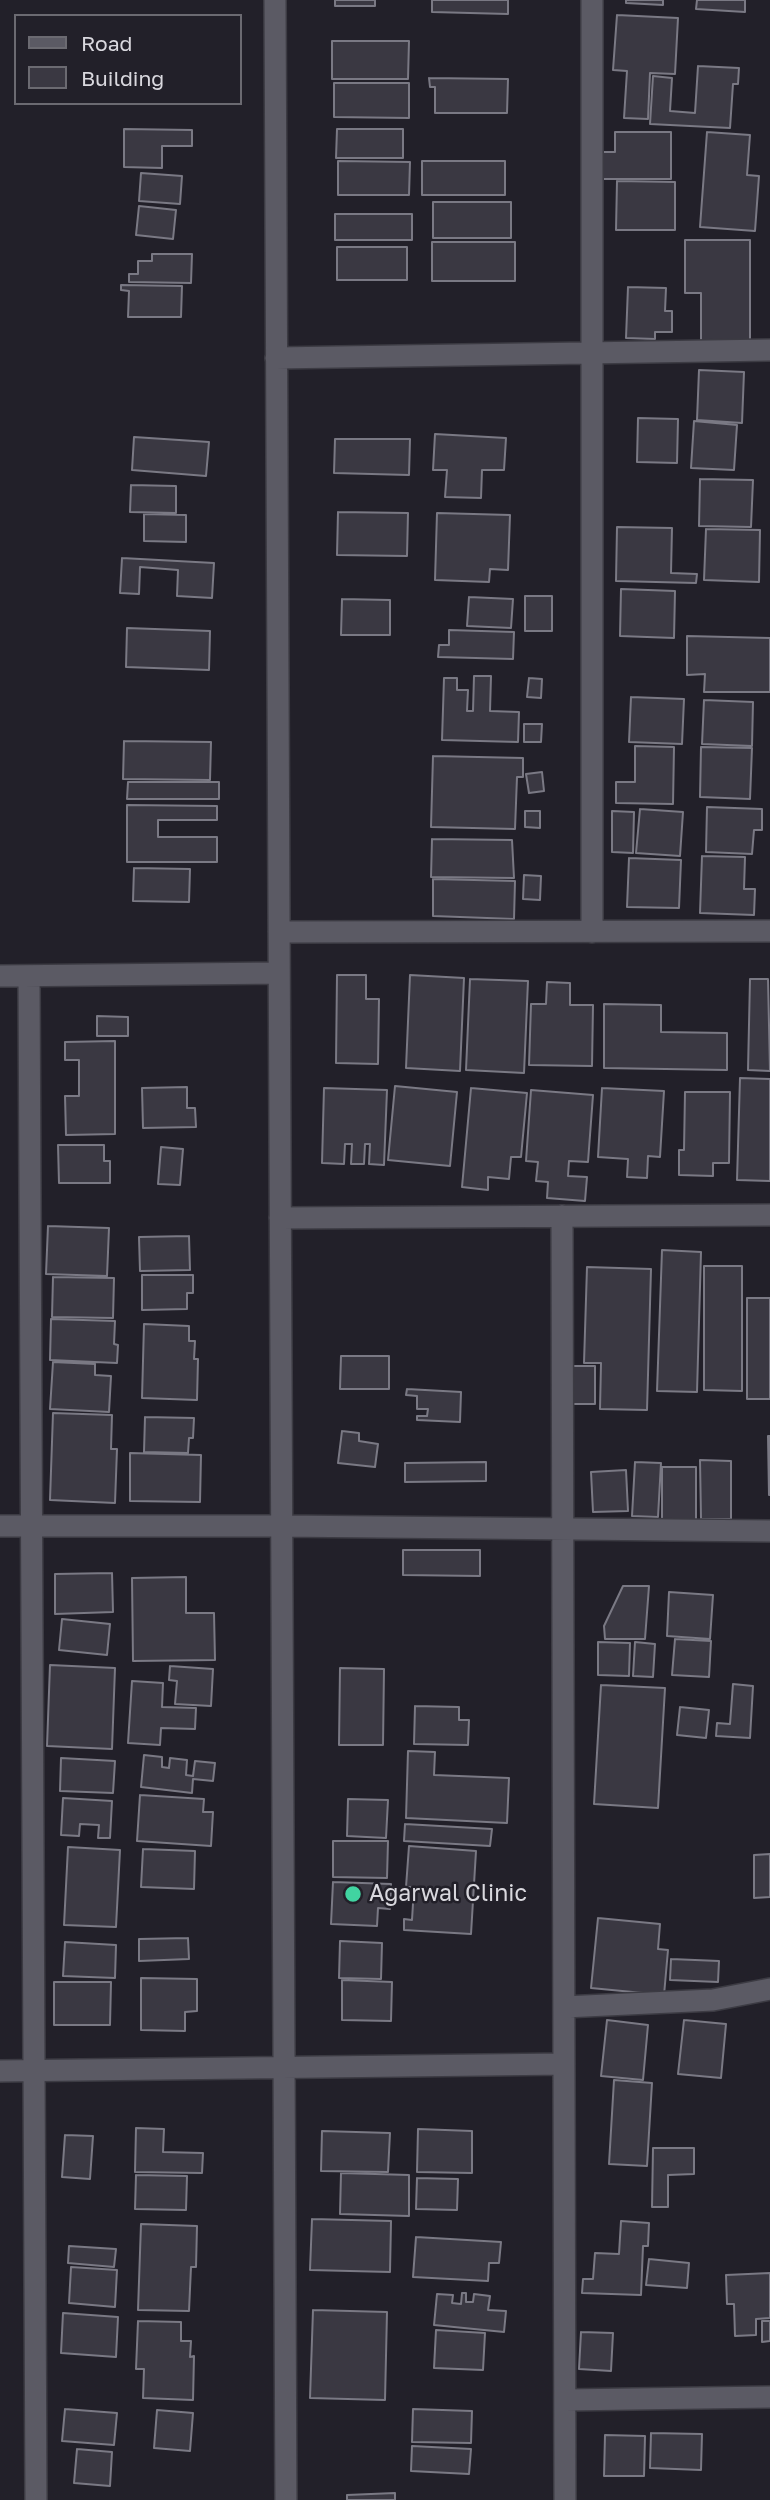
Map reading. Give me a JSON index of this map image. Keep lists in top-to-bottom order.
{
  "places": ["Agarwal Clinic"],
  "legend": ["Road", "Building"]
}
